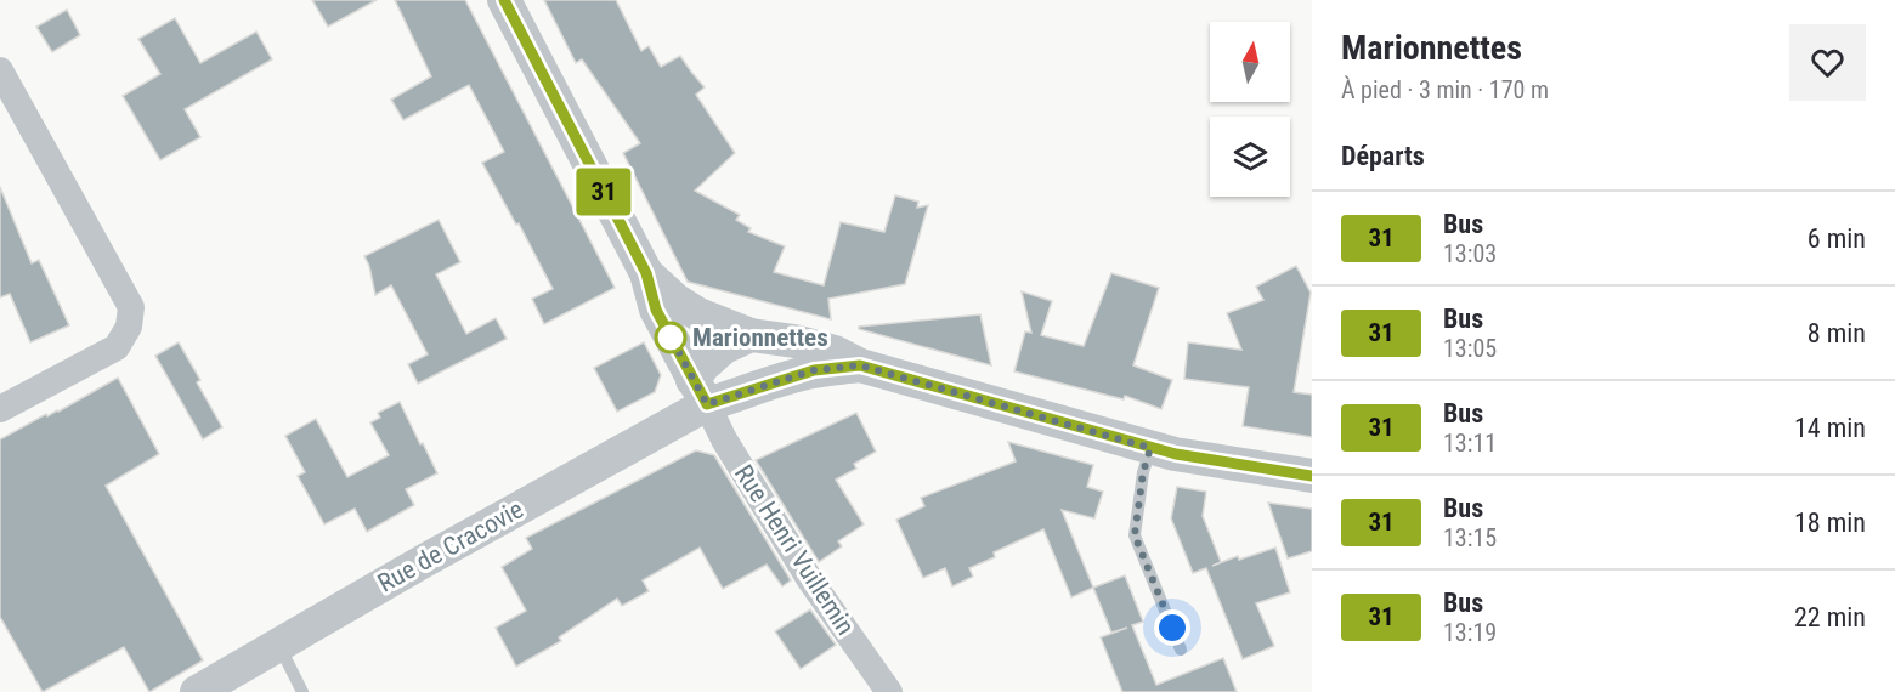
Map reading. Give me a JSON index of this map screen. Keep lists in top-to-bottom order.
{
  "streets": {
    "street": ["Rue de Cracovie", "Rue Henri Vuillemin"]
  },
  "crossings": [
    ["Rue de Cracovie", "Rue Henri Vuillemin"]
  ],
  "places": ["Marionnettes"],
  "lines": ["bus line 31"],
  "north": "top",
  "page": {
    "on_map": "31",
    "heading": [
      ["Marionnettes", "À pied · 3 min · 170 m"],
      "Départs"
    ],
    "list": [
      {
        "mark": "31",
        "name": "Bus",
        "note": "13:03",
        "value": "6 min"
      },
      {
        "mark": "31",
        "name": "Bus",
        "note": "13:05",
        "value": "8 min"
      },
      {
        "mark": "31",
        "name": "Bus",
        "note": "13:11",
        "value": "14 min"
      },
      {
        "mark": "31",
        "name": "Bus",
        "note": "13:15",
        "value": "18 min"
      },
      {
        "mark": "31",
        "name": "Bus",
        "note": "13:19",
        "value": "22 min"
      }
    ]
  }
}
